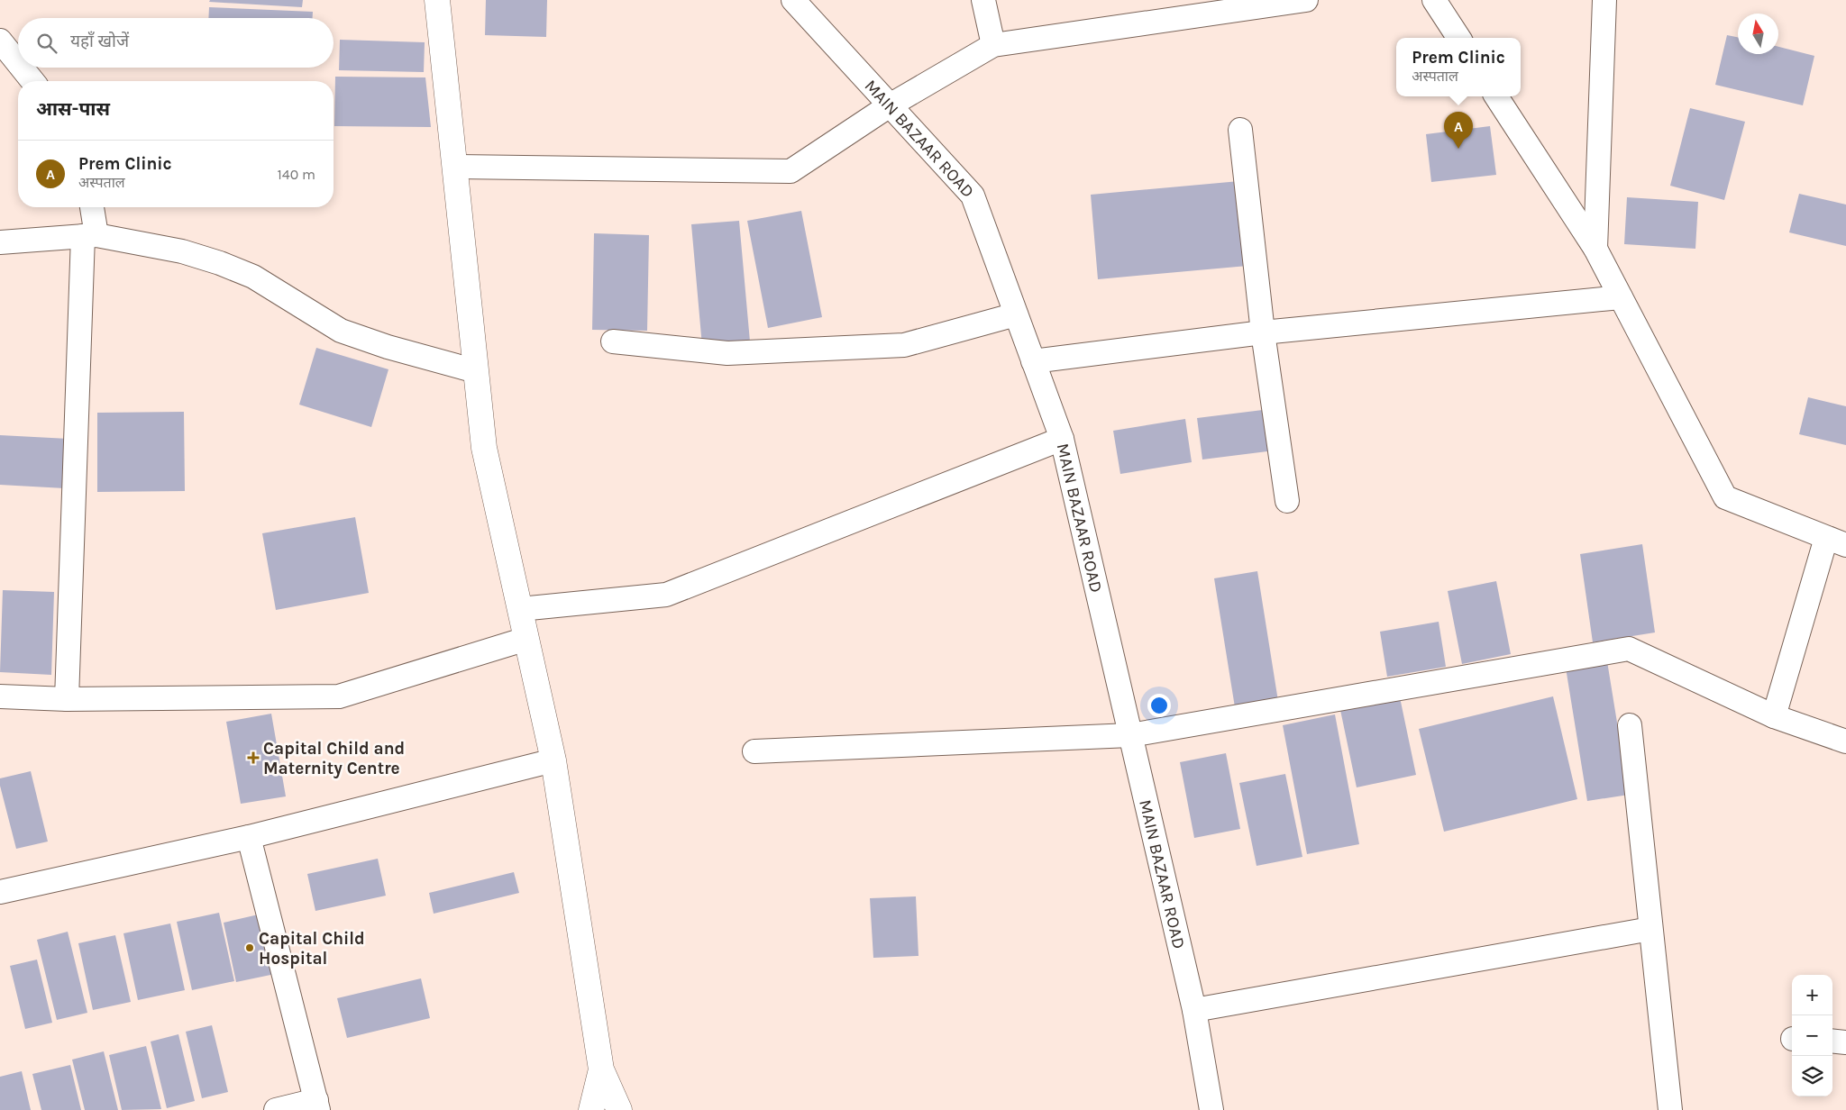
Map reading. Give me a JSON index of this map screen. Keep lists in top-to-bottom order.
{
  "streets": {
    "street": ["MAIN BAZAAR ROAD"]
  },
  "places": {
    "health": ["Capital Child and Maternity Centre"],
    "other": ["Capital Child Hospital"]
  },
  "north": "top",
  "page": {
    "search": "यहाँ खोजें",
    "popup": ["Prem Clinic", "अस्पताल"],
    "heading": "आस-पास",
    "pins": "A",
    "list": [
      {
        "mark": "A",
        "name": "Prem Clinic",
        "note": "अस्पताल",
        "value": "140 m"
      }
    ],
    "map_buttons": ["+", "−"]
  }
}
